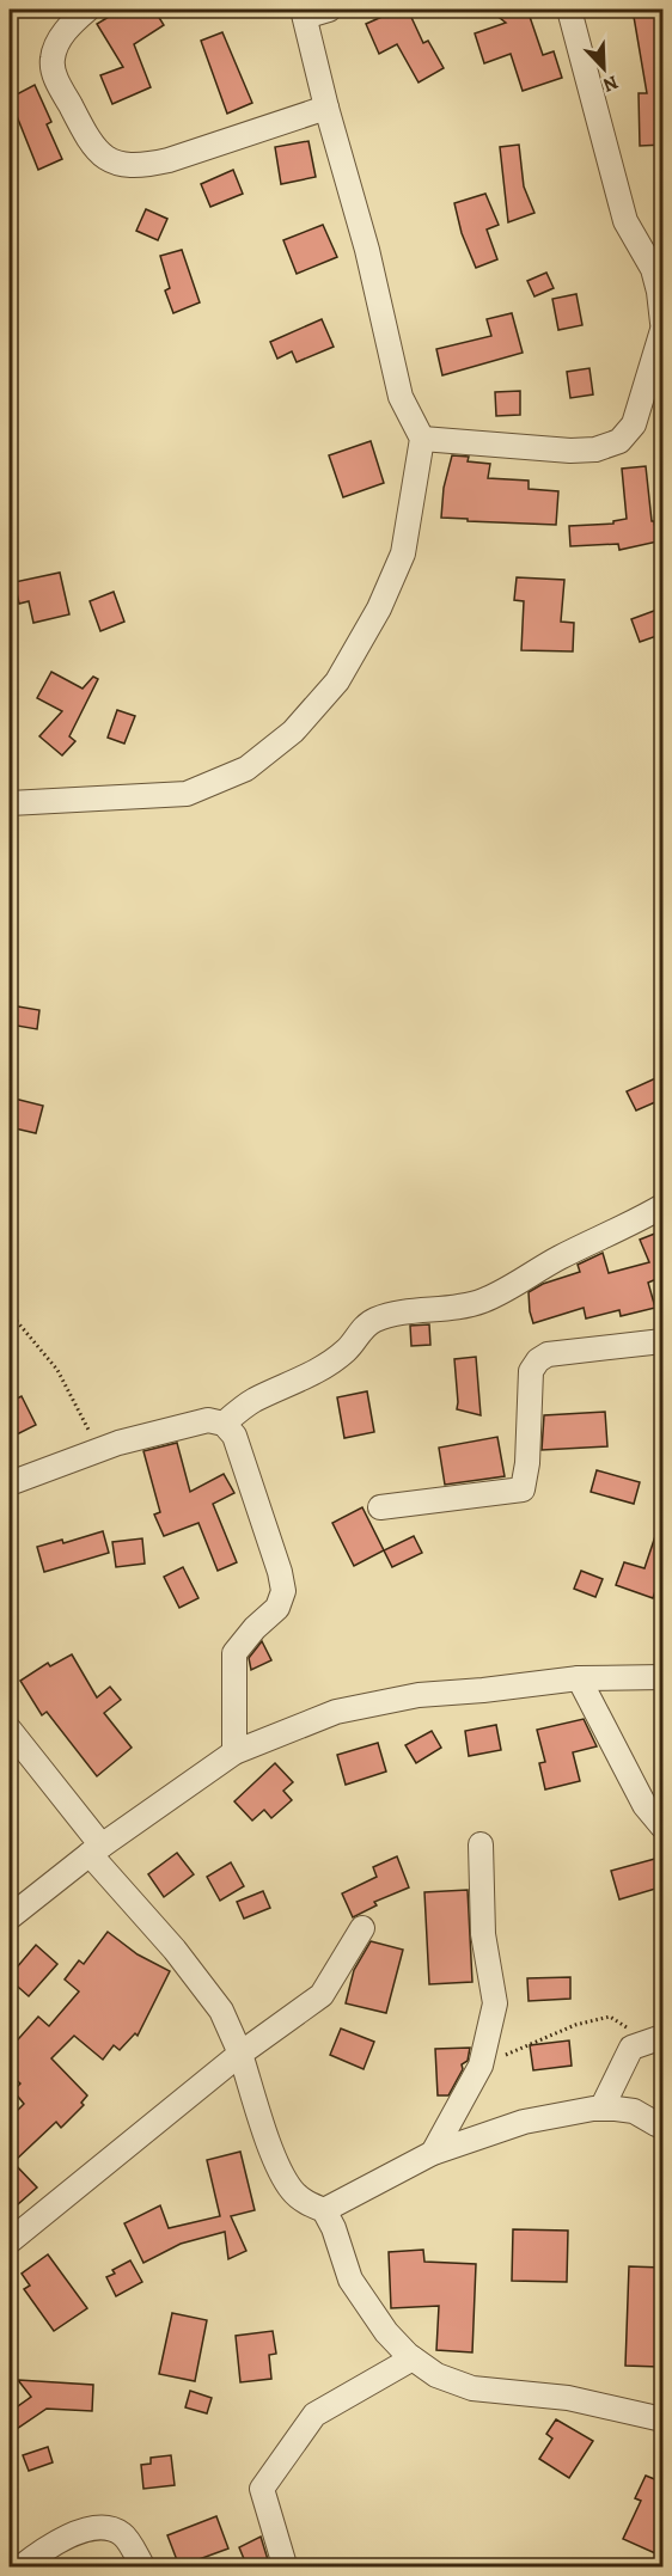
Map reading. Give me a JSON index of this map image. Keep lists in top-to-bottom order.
{
  "north": "bottom right"
}
